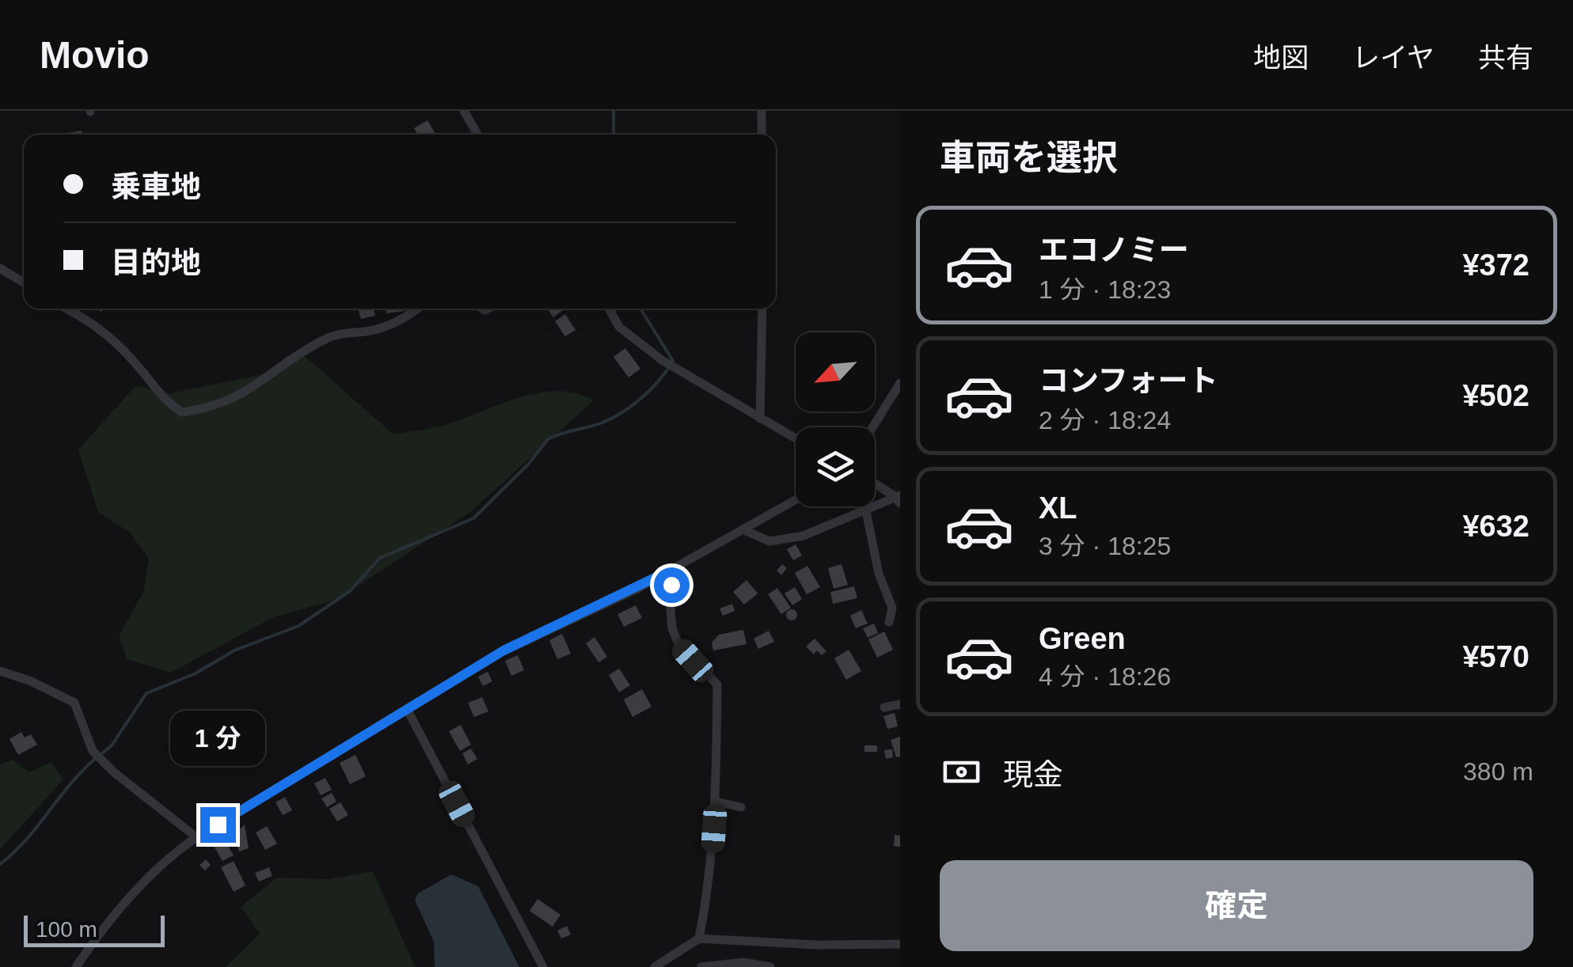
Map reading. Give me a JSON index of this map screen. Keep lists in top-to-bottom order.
{
  "scale_bar": "100 m",
  "north": "bottom left",
  "page": {
    "header": "Movio",
    "nav": ["地図", "レイヤ", "共有"],
    "heading": "車両を選択",
    "banner": ["乗車地", "目的地"],
    "list": [
      {
        "name": "エコノミー",
        "note": "1 分 · 18:23",
        "value": "¥372"
      },
      {
        "name": "コンフォート",
        "note": "2 分 · 18:24",
        "value": "¥502"
      },
      {
        "name": "XL",
        "note": "3 分 · 18:25",
        "value": "¥632"
      },
      {
        "name": "Green",
        "note": "4 分 · 18:26",
        "value": "¥570"
      }
    ],
    "bubble": "1 分",
    "pay": ["現金", "380 m"],
    "buttons": "確定",
    "scale": "100 m"
  }
}
